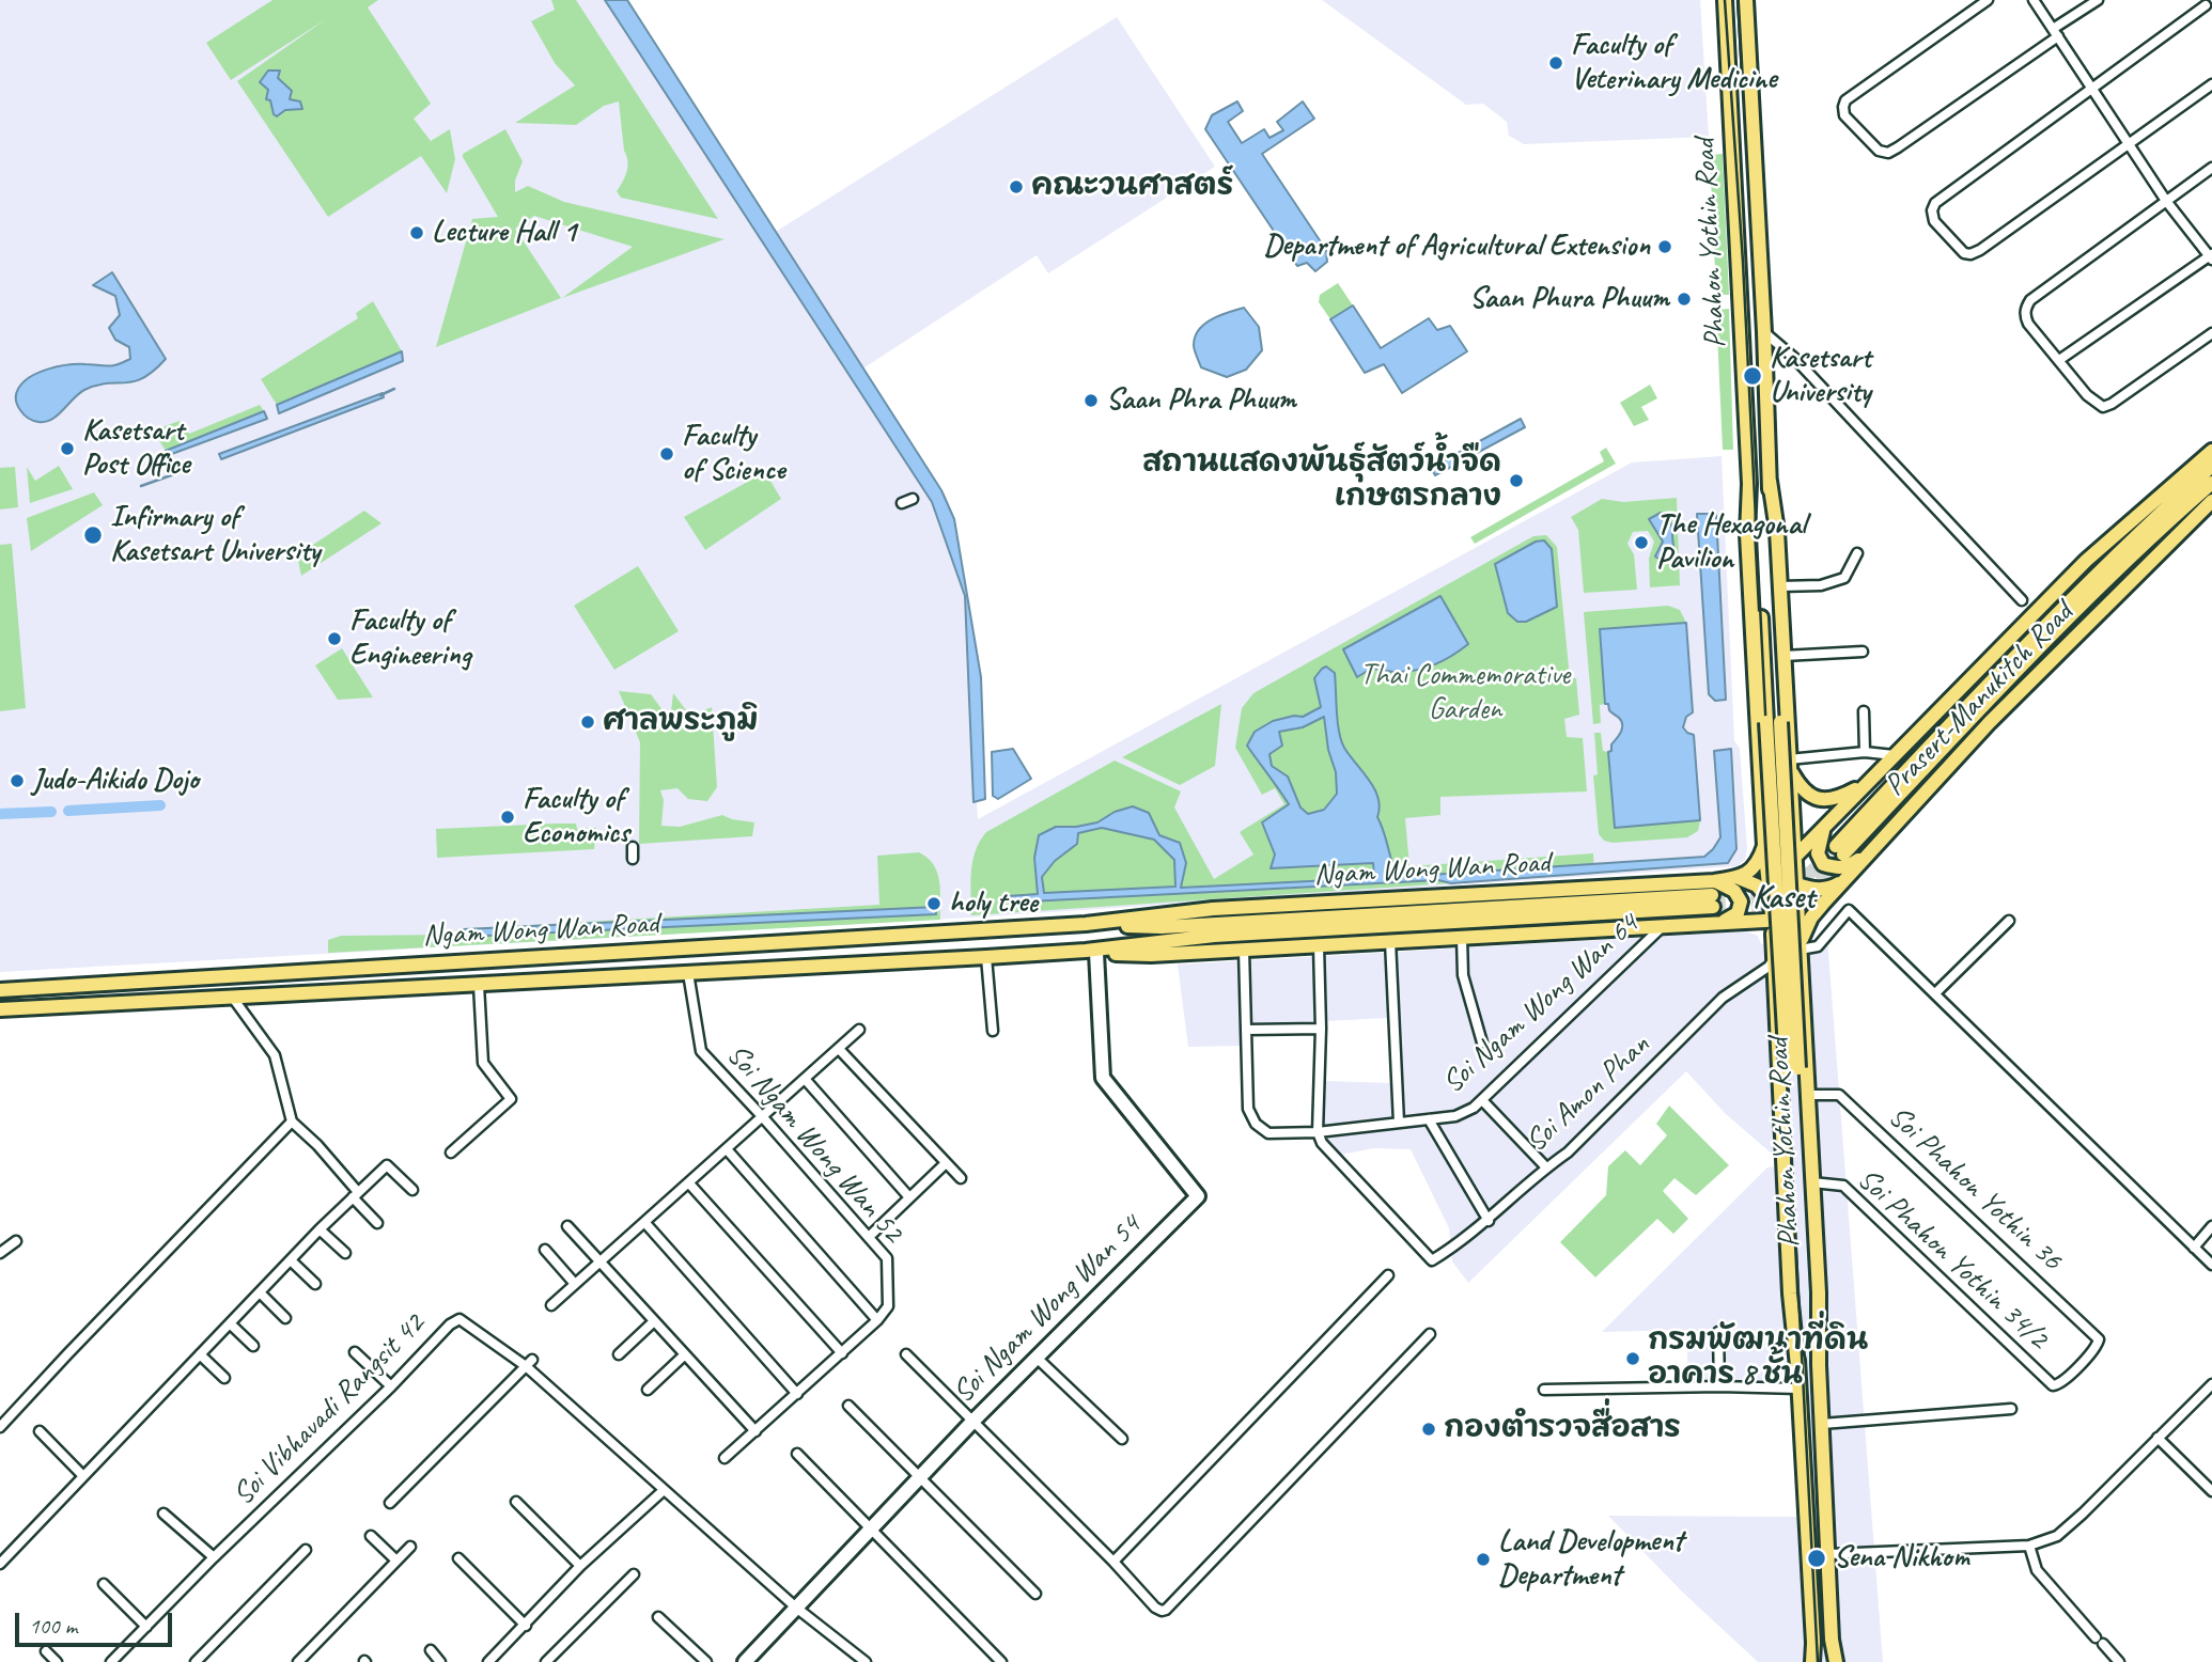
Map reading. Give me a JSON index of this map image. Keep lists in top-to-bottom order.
{
  "streets": {
    "main road": ["Phahon Yothin Road", "Prasert-Manukitch Road", "Ngam Wong Wan Road"],
    "street": [
      "Soi Ngam Wong Wan 64",
      "Soi Amon Phan",
      "Soi Ngam Wong Wan 52",
      "Soi Phahon Yothin 36",
      "Soi Phahon Yothin 34/2",
      "Soi Ngam Wong Wan 54",
      "Soi Vibhavadi Rangsit 42"
    ]
  },
  "crossings": [
    ["Phahon Yothin Road", "Prasert-Manukitch Road"],
    ["Phahon Yothin Road", "Ngam Wong Wan Road"],
    ["Phahon Yothin Road", "Soi Amon Phan"],
    ["Phahon Yothin Road", "Soi Phahon Yothin 36"],
    ["Phahon Yothin Road", "Soi Phahon Yothin 34/2"],
    ["Ngam Wong Wan Road", "Soi Ngam Wong Wan 64"],
    ["Ngam Wong Wan Road", "Soi Ngam Wong Wan 52"],
    ["Ngam Wong Wan Road", "Soi Ngam Wong Wan 54"],
    ["Soi Ngam Wong Wan 64", "Soi Amon Phan"],
    ["Soi Phahon Yothin 36", "Soi Phahon Yothin 34/2"],
    ["Soi Ngam Wong Wan 54", "Soi Vibhavadi Rangsit 42"]
  ],
  "districts": ["Kaset"],
  "parks": ["Thai Commemorative Garden"],
  "places": [
    "Faculty of Veterinary Medicine",
    "คณะวนศาสตร์",
    "Lecture Hall 1",
    "Department of Agricultural Extension",
    "Saan Phura Phuum",
    "Kasetsart University",
    "Saan Phra Phuum",
    "Kasetsart Post Office",
    "Faculty of Science",
    "สถานแสดงพันธุ์สัตว์น้ำจืด เกษตรกลาง",
    "Infirmary of Kasetsart University",
    "The Hexagonal Pavilion",
    "Faculty of Engineering",
    "ศาลพระภูมิ",
    "Judo-Aikido Dojo",
    "Faculty of Economics",
    "holy tree",
    "กรมพัฒนาที่ดิน อาคาร 8 ชั้น",
    "กองตำรวจสื่อสาร",
    "Sena Nikhom",
    "Land Development Department"
  ],
  "scale_bar": "100 m"
}
